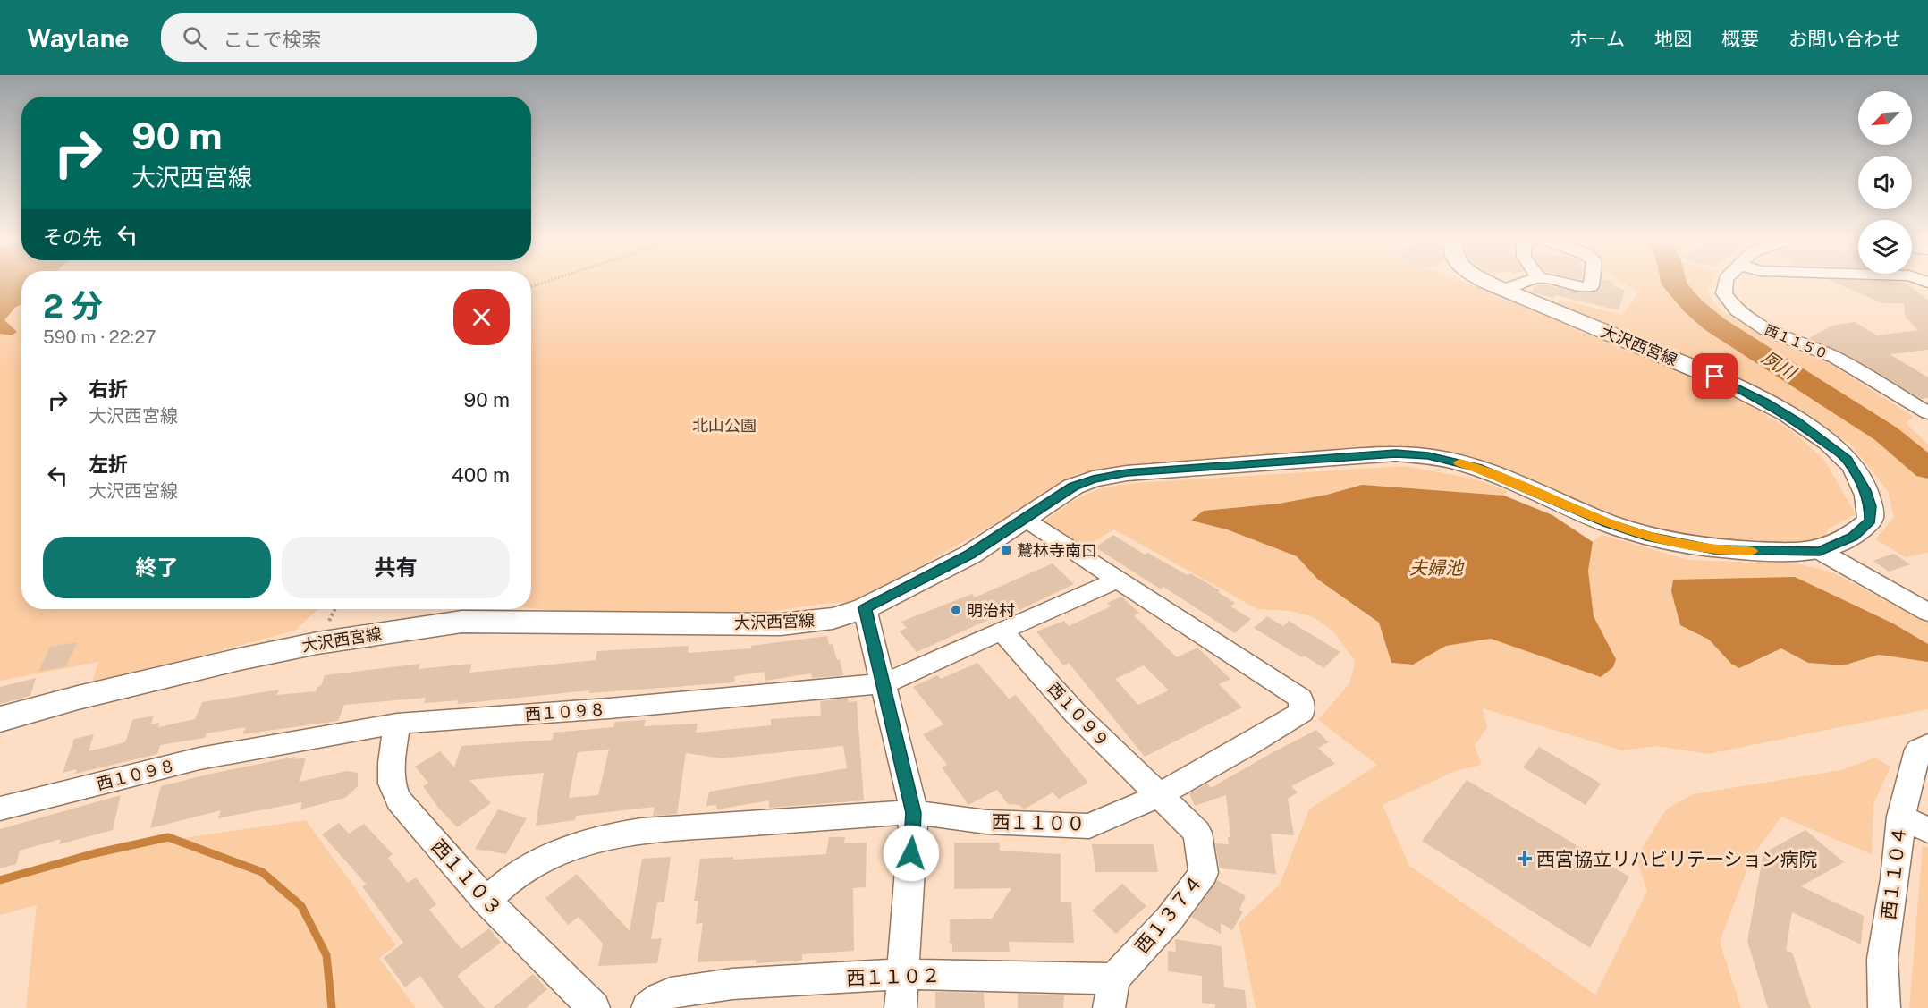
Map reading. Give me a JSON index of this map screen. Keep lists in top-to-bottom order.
{
  "streets": {
    "main road": ["大沢西宮線"],
    "street": [
      "西１１５０",
      "西１０９８",
      "西１０９９",
      "西１１００",
      "西１１０４",
      "西１１０３",
      "西１３７４",
      "西１１０２"
    ]
  },
  "crossings": [
    ["大沢西宮線", "西１１００"],
    ["西１０９８", "西１０９９"],
    ["西１０９８", "西１１００"],
    ["西１０９８", "西１１０３"],
    ["西１０９９", "西１１００"],
    ["西１０９９", "西１３７４"],
    ["西１１００", "西１１０３"],
    ["西１１００", "西１３７４"],
    ["西１３７４", "西１１０２"]
  ],
  "water": ["夙川", "夫婦池"],
  "parks": ["北山公園"],
  "places": {
    "transit": ["鷲林寺南口"],
    "other": ["明治村"],
    "health": ["西宮協立リハビリテーション病院"]
  },
  "north": "bottom left",
  "page": {
    "header": "Waylane",
    "search": "ここで検索",
    "nav": [
      "ホーム",
      "地図",
      "概要",
      "お問い合わせ"
    ],
    "turn": ["90 m", "大沢西宮線"],
    "then": "その先",
    "heading": ["2 分", "590 m · 22:27"],
    "list": [
      {
        "name": "右折",
        "note": "大沢西宮線",
        "value": "90 m"
      },
      {
        "name": "左折",
        "note": "大沢西宮線",
        "value": "400 m"
      }
    ],
    "buttons": ["終了", "共有"]
  }
}
